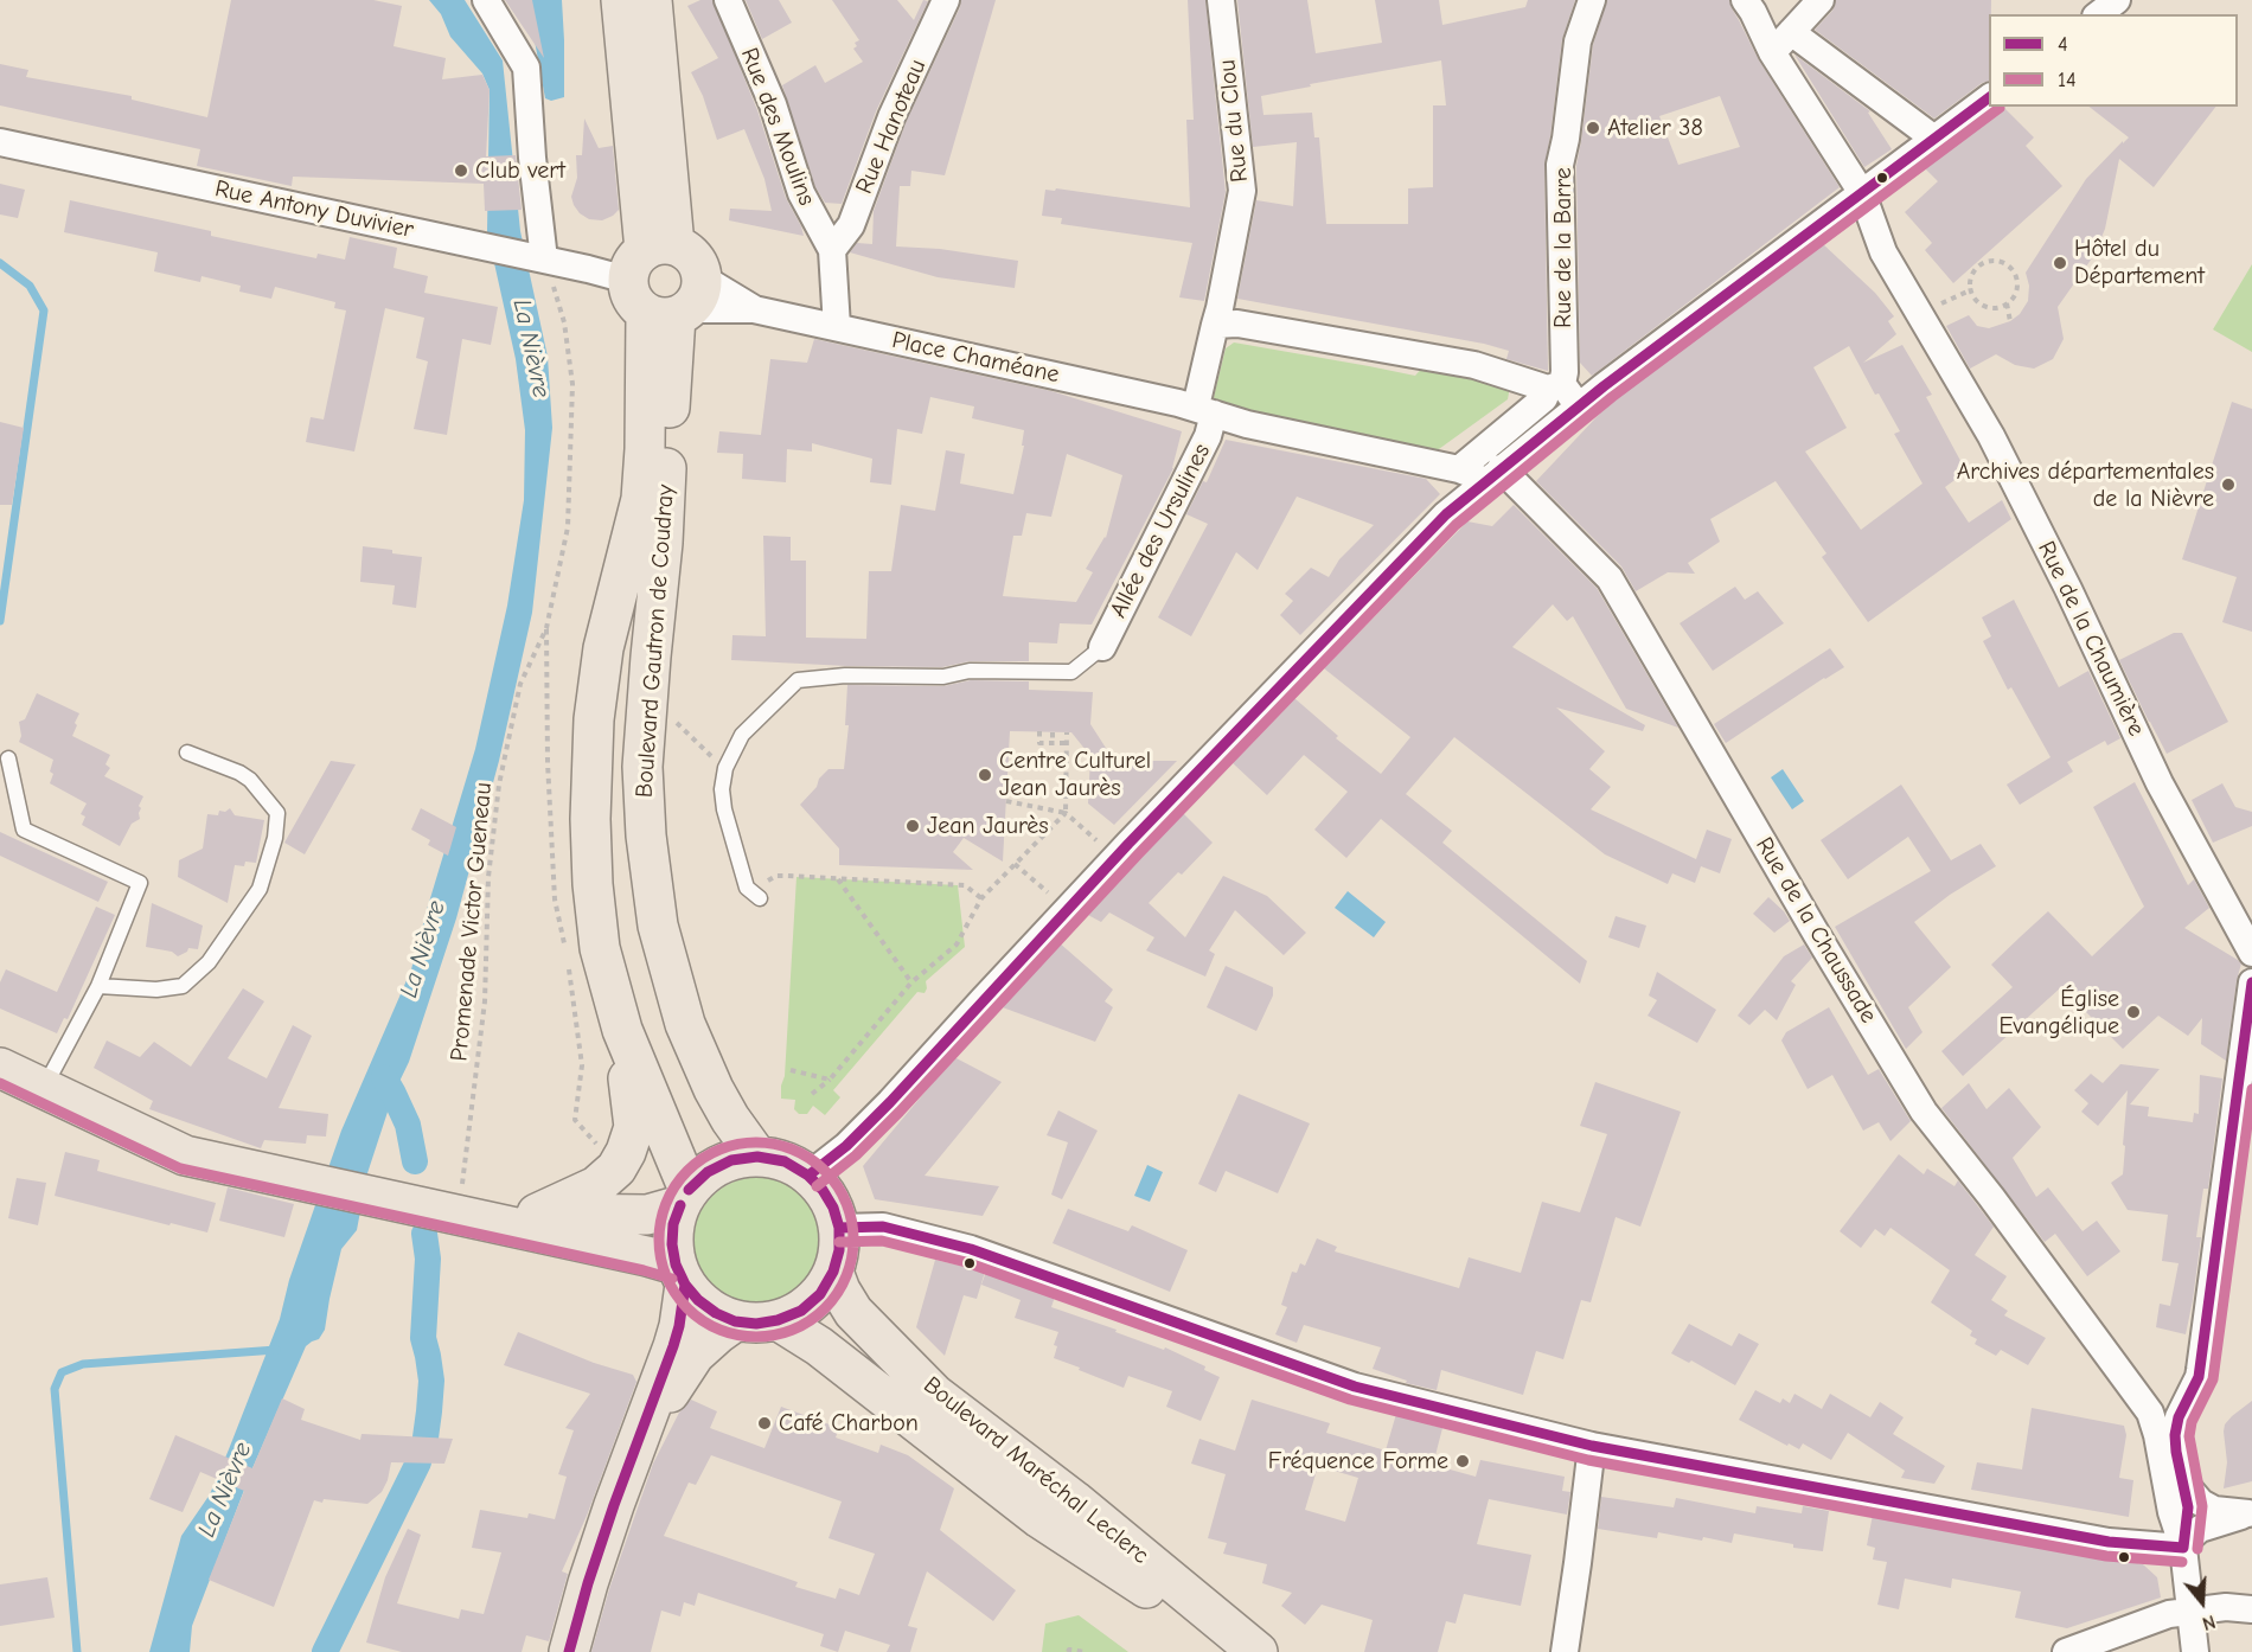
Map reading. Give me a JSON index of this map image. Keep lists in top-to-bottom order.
{
  "streets": {
    "main road": ["Boulevard Gautron de Coudray", "Boulevard Maréchal Leclerc"],
    "street": [
      "Rue du Clou",
      "Rue des Moulins",
      "Rue Hanoteau",
      "Rue Antony Duvivier",
      "Rue de la Barre",
      "Place Chaméane",
      "Allée des Ursulines",
      "Rue de la Chaumière",
      "Rue de la Chaussade"
    ],
    "path": ["Promenade Victor Gueneau"]
  },
  "crossings": [
    ["Rue des Moulins", "Rue Hanoteau"],
    ["Rue Antony Duvivier", "Place Chaméane"],
    ["Rue Antony Duvivier", "Boulevard Gautron de Coudray"],
    ["Rue Antony Duvivier", "Promenade Victor Gueneau"],
    ["Place Chaméane", "Allée des Ursulines"],
    ["Place Chaméane", "Boulevard Gautron de Coudray"],
    ["Place Chaméane", "Rue de la Chaussade"],
    ["Boulevard Gautron de Coudray", "Boulevard Maréchal Leclerc"]
  ],
  "water": ["La Nièvre"],
  "places": [
    "Atelier 38",
    "Club vert",
    "Hôtel du Département",
    "Archives départementales de la Nièvre",
    "Centre Culturel Jean Jaurès",
    "Jean Jaurès",
    "Église Evangélique",
    "Café Charbon",
    "Fréquence Forme"
  ],
  "lines": ["transit line 4", "transit line 14"],
  "legend": ["4", "14"],
  "north": "bottom"
}
